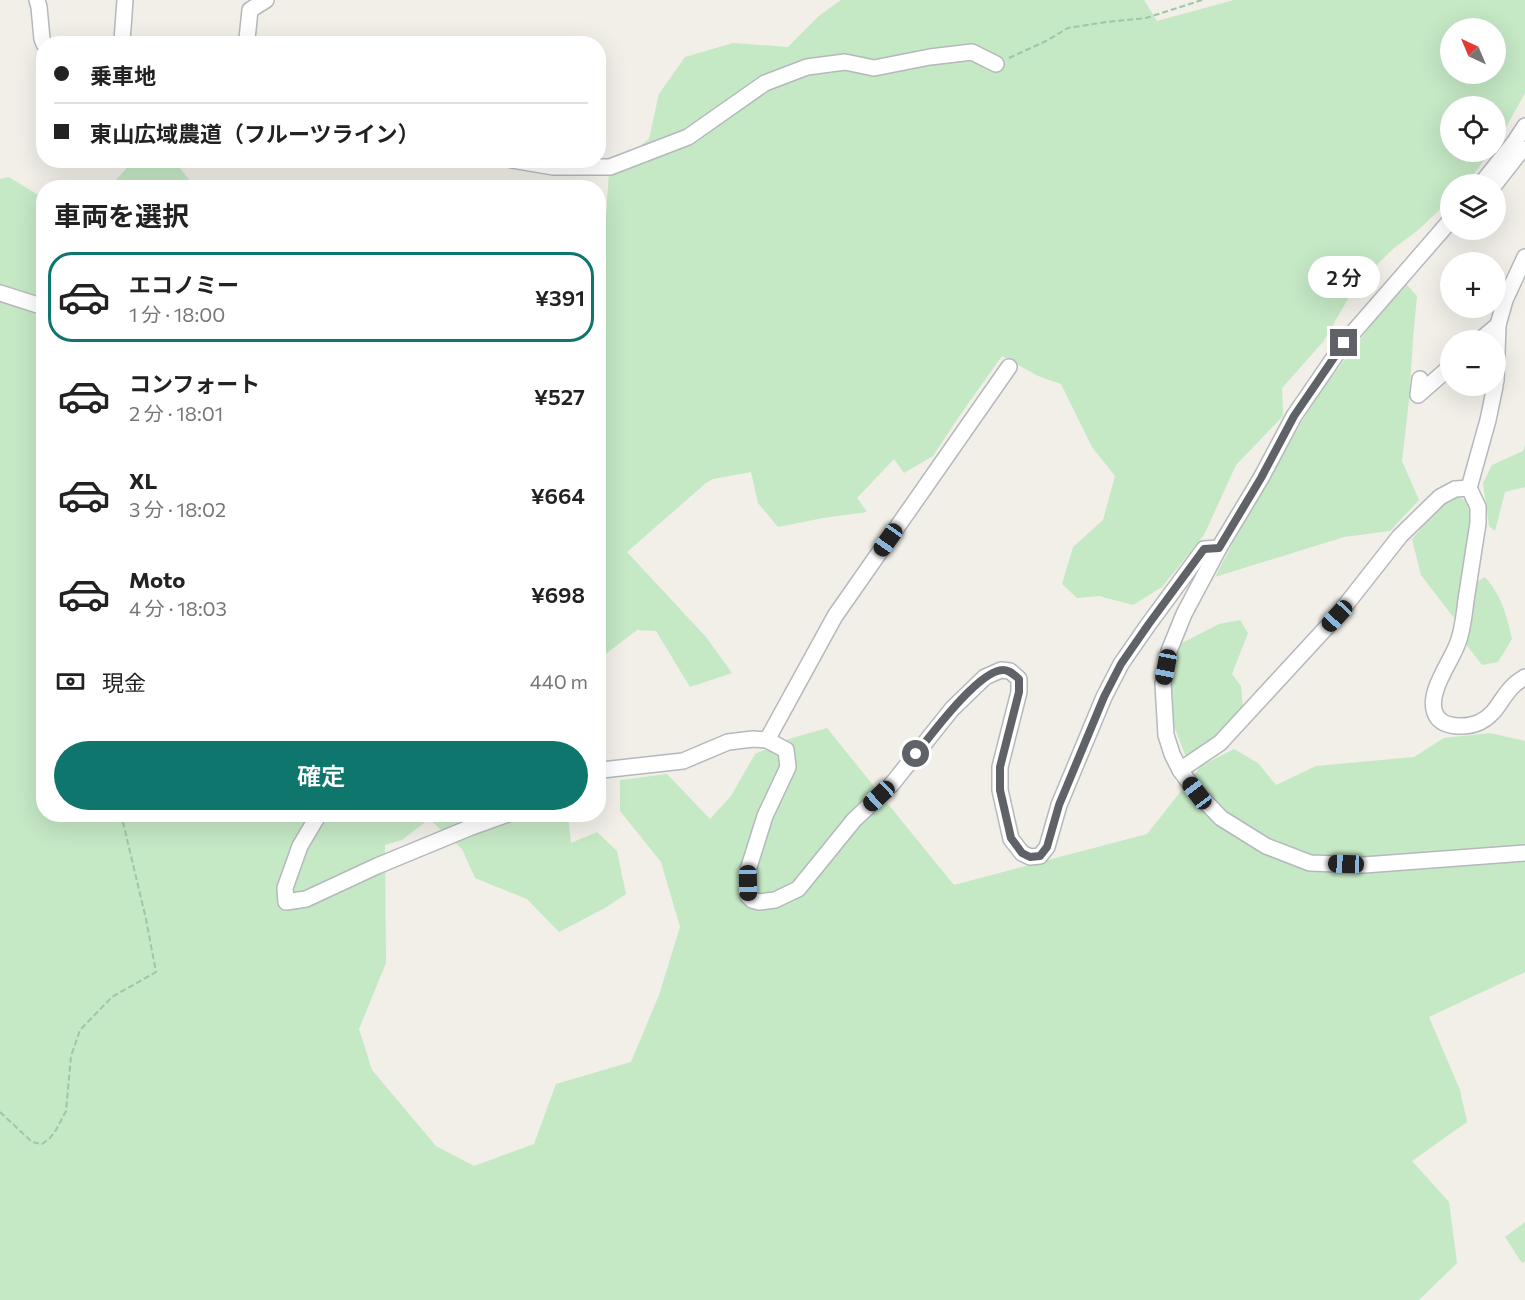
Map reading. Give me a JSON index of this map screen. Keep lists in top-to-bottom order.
{
  "north": "top left",
  "page": {
    "map_buttons": ["+", "−"],
    "banner": ["乗車地", "東山広域農道（フルーツライン）"],
    "heading": "車両を選択",
    "list": [
      {
        "name": "エコノミー",
        "note": "1 分 · 18:00",
        "value": "¥391"
      },
      {
        "name": "コンフォート",
        "note": "2 分 · 18:01",
        "value": "¥527"
      },
      {
        "name": "XL",
        "note": "3 分 · 18:02",
        "value": "¥664"
      },
      {
        "name": "Moto",
        "note": "4 分 · 18:03",
        "value": "¥698"
      }
    ],
    "bubble": "2 分",
    "pay": ["現金", "440 m"],
    "buttons": "確定"
  }
}
